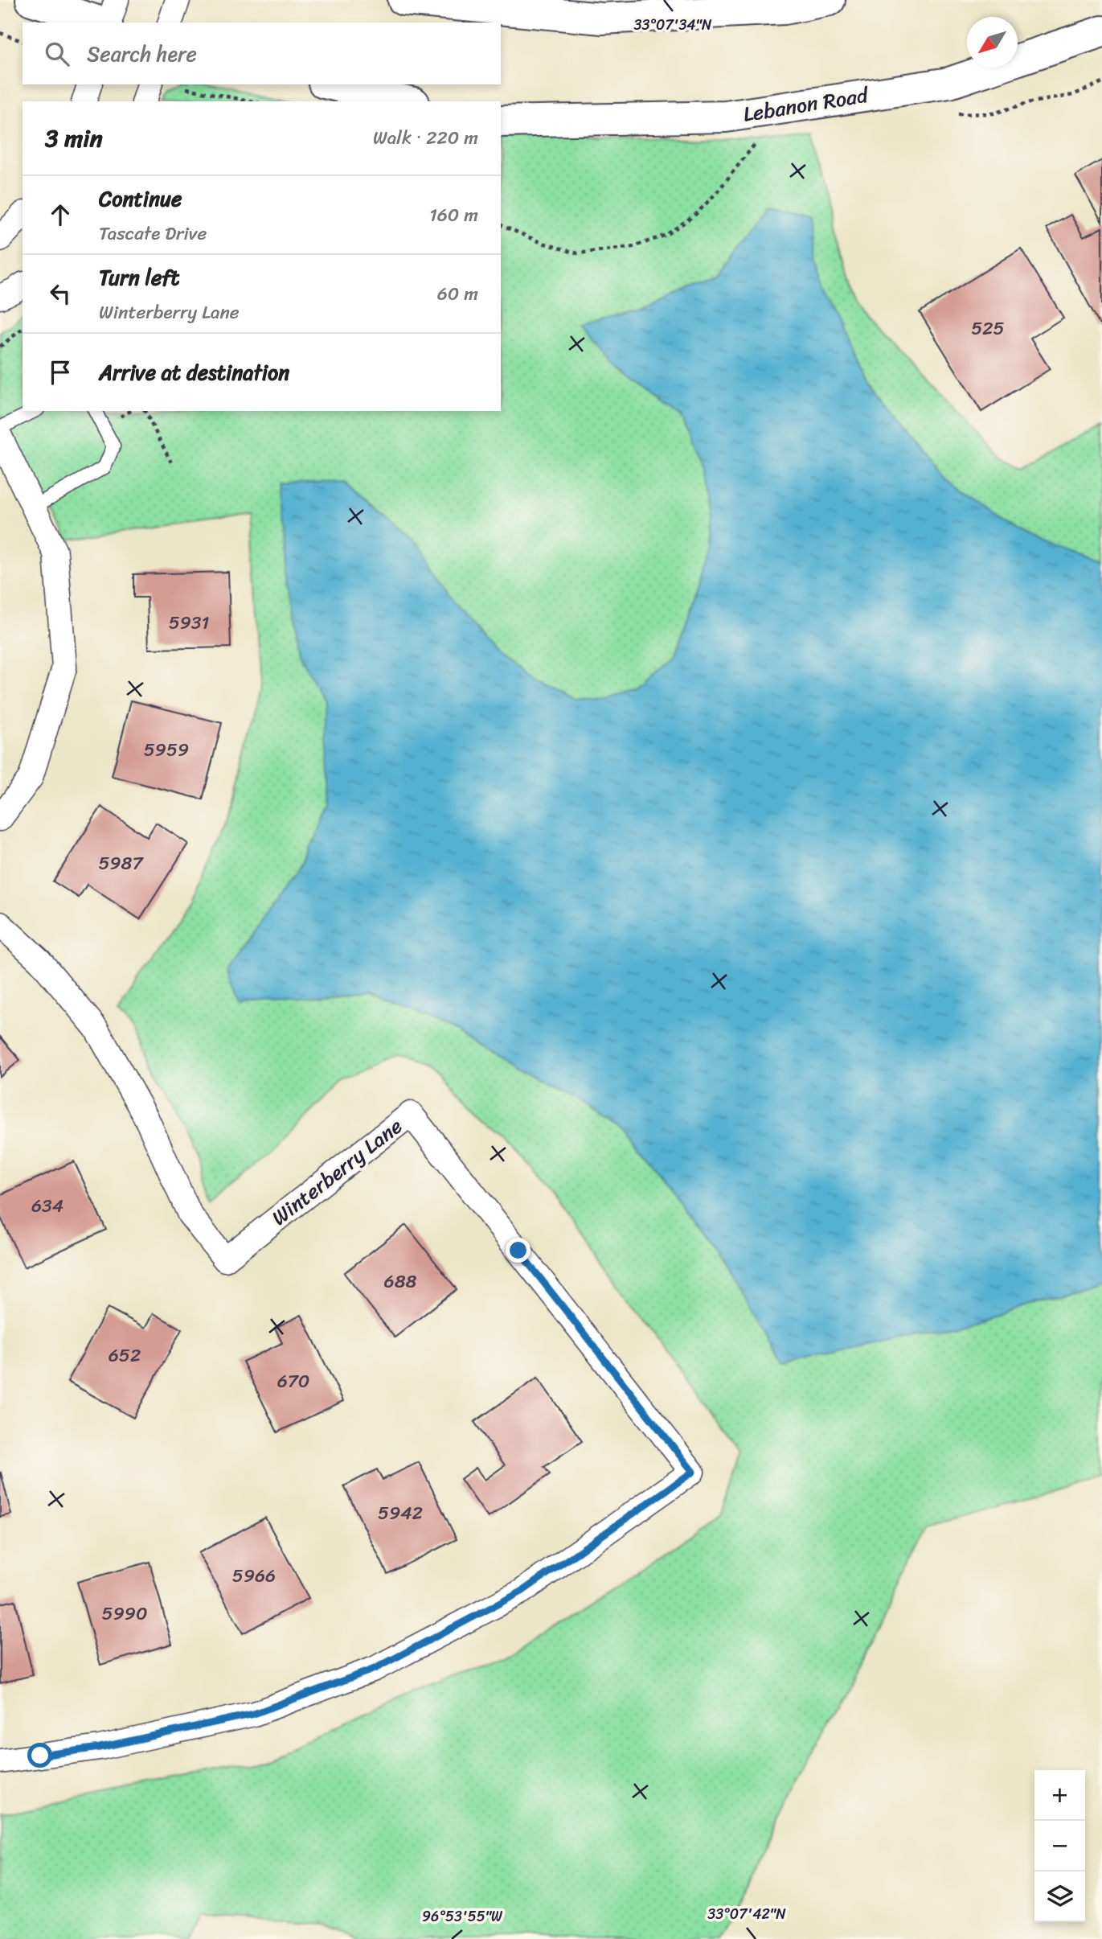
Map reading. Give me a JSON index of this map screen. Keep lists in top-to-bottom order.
{
  "streets": {
    "main road": ["Lebanon Road"],
    "street": ["Winterberry Lane"]
  },
  "house_numbers": [
    "525",
    "5931",
    "5959",
    "5987",
    "634",
    "688",
    "652",
    "670",
    "5942",
    "5966",
    "5990"
  ],
  "north": "bottom left",
  "page": {
    "search": "Search here",
    "heading": ["3 min", "Walk · 220 m"],
    "list": [
      ["Continue", "Tascate Drive", "160 m"],
      ["Turn left", "Winterberry Lane", "60 m"],
      "Arrive at destination"
    ],
    "map_buttons": ["+", "−"]
  },
  "coordinates": ["33°07'34\"N", "33°07'42\"N", "96°53'55\"W"]
}
